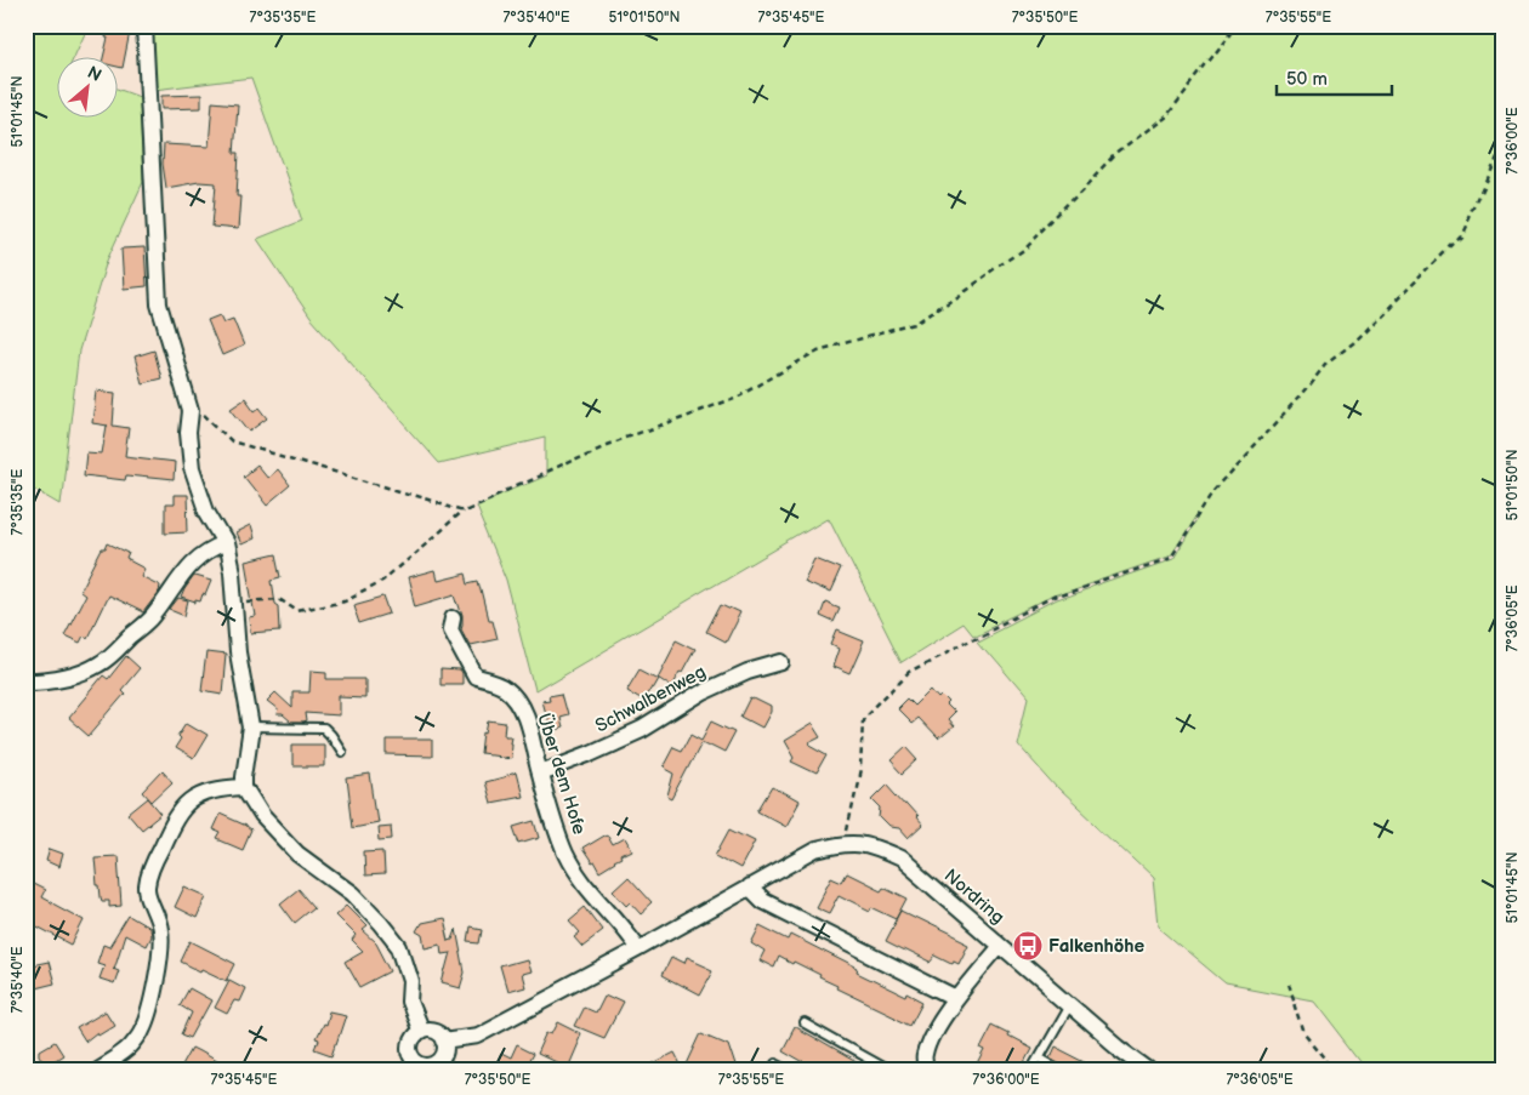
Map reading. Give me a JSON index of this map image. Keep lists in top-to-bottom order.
{
  "streets": {
    "street": ["Schwalbenweg", "Über dem Hofe", "Nordring"]
  },
  "crossings": [
    ["Schwalbenweg", "Über dem Hofe"],
    ["Über dem Hofe", "Nordring"]
  ],
  "places": {
    "bus stop": ["Falkenhöhe"]
  },
  "scale_bar": "50 m",
  "north": "top right",
  "coordinates": [
    "7°35'35\"E",
    "7°35'40\"E",
    "51°01'50\"N",
    "7°35'45\"E",
    "7°35'50\"E",
    "7°35'55\"E",
    "51°01'45\"N",
    "7°36'00\"E",
    "7°36'05\"E"
  ]
}
